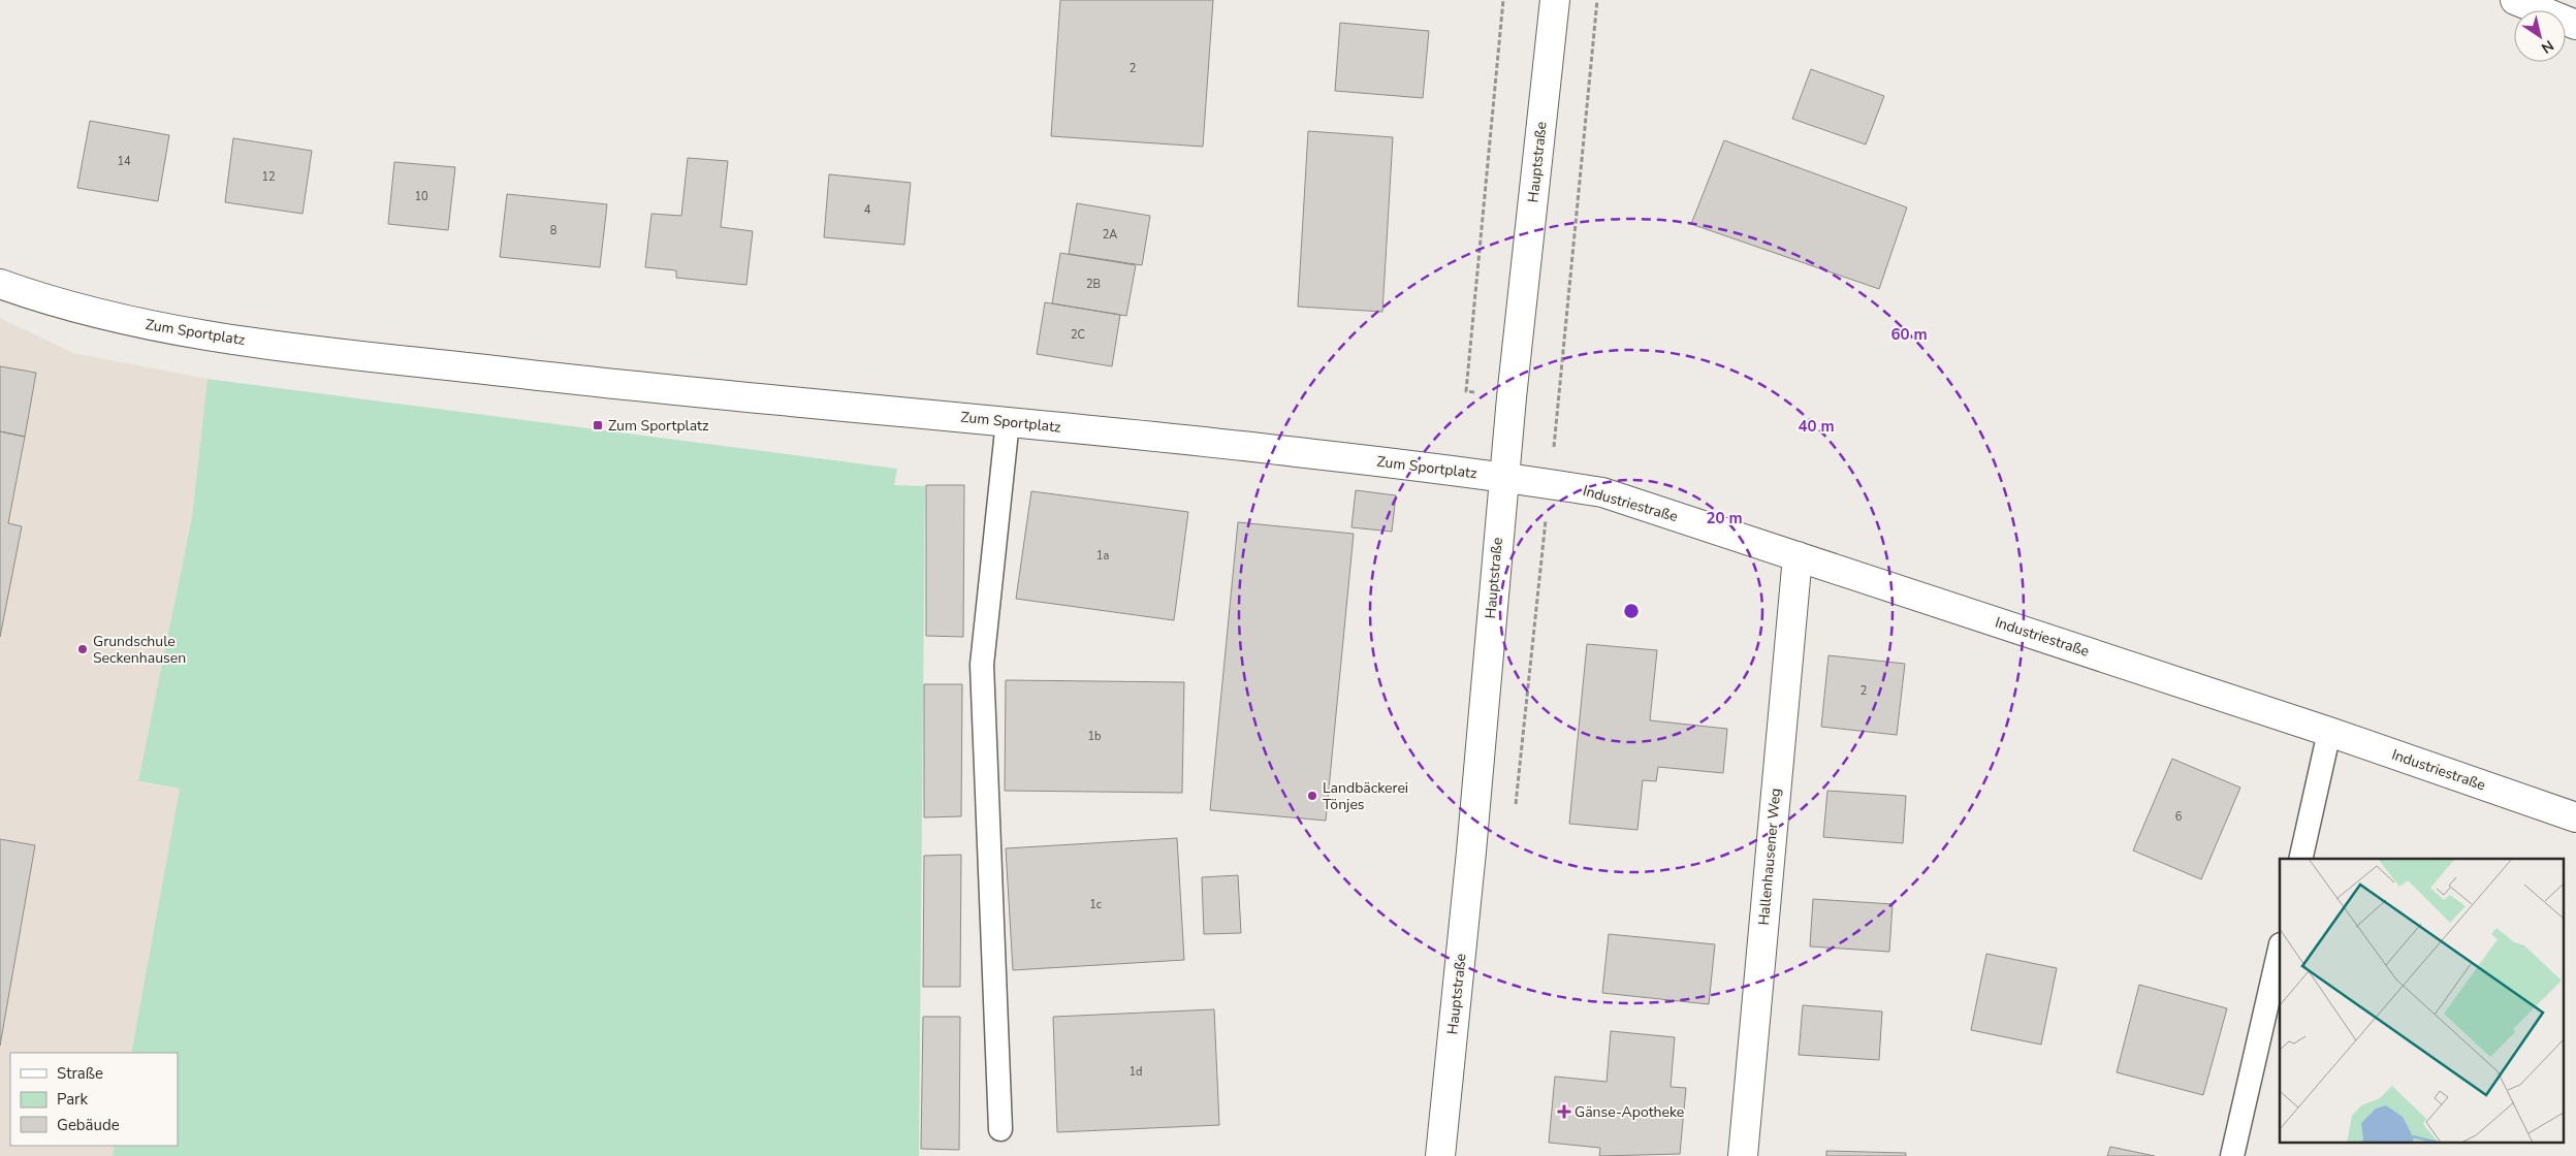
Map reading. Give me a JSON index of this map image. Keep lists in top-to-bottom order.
{
  "streets": {
    "street": [
      "Hauptstraße",
      "Zum Sportplatz",
      "Industriestraße",
      "Hallenhausener Weg"
    ]
  },
  "crossings": [
    ["Hauptstraße", "Zum Sportplatz"],
    ["Hauptstraße", "Industriestraße"],
    ["Zum Sportplatz", "Industriestraße"],
    ["Industriestraße", "Hallenhausener Weg"]
  ],
  "places": {
    "transit": ["Zum Sportplatz"],
    "other": ["Grundschule Seckenhausen", "Landbäckerei Tönjes"],
    "health": ["Gänse-Apotheke"]
  },
  "house_numbers": [
    "2",
    "14",
    "12",
    "10",
    "4",
    "8",
    "2A",
    "2B",
    "2C",
    "1a",
    "2",
    "1b",
    "6",
    "1c",
    "1d"
  ],
  "legend": ["Straße", "Park", "Gebäude"],
  "north": "bottom right",
  "rings": ["60 m", "40 m", "20 m"]
}
